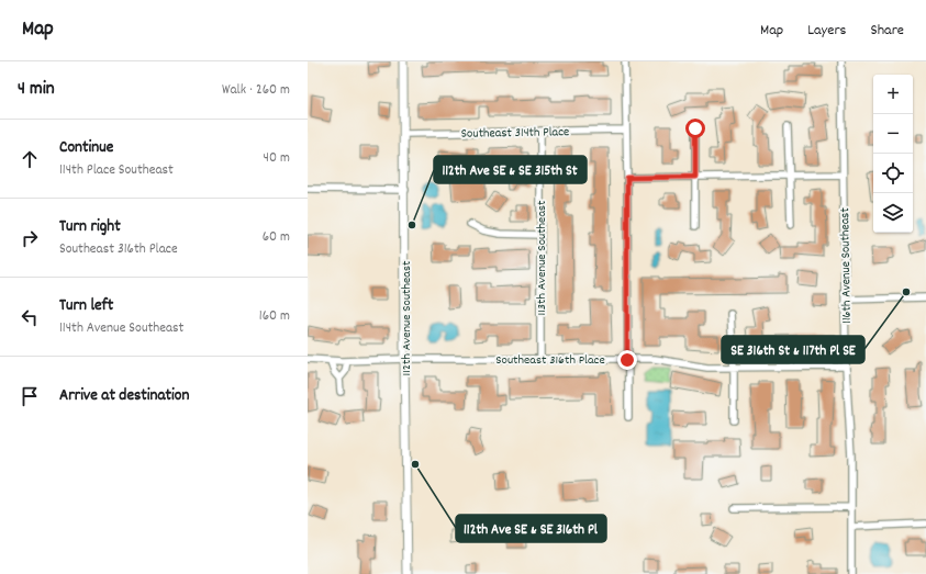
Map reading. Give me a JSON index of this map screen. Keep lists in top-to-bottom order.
{
  "streets": {
    "street": [
      "Southeast 314th Place",
      "113th Avenue Southeast",
      "116th Avenue Southeast",
      "112th Avenue Southeast",
      "Southeast 316th Place"
    ]
  },
  "crossings": [
    ["Southeast 314th Place", "113th Avenue Southeast"],
    ["Southeast 314th Place", "112th Avenue Southeast"],
    ["113th Avenue Southeast", "Southeast 316th Place"],
    ["116th Avenue Southeast", "Southeast 316th Place"],
    ["112th Avenue Southeast", "Southeast 316th Place"]
  ],
  "places": ["112th Ave SE & SE 315th St", "SE 316th St & 117th Pl SE", "112th Ave SE & SE 316th Pl"],
  "page": {
    "header": "Map",
    "nav": ["Map", "Layers", "Share"],
    "heading": ["4 min", "Walk · 260 m"],
    "map_buttons": ["+", "−"],
    "list": [
      ["Continue", "114th Place Southeast", "40 m"],
      ["Turn right", "Southeast 316th Place", "60 m"],
      ["Turn left", "114th Avenue Southeast", "160 m"],
      "Arrive at destination"
    ]
  }
}
